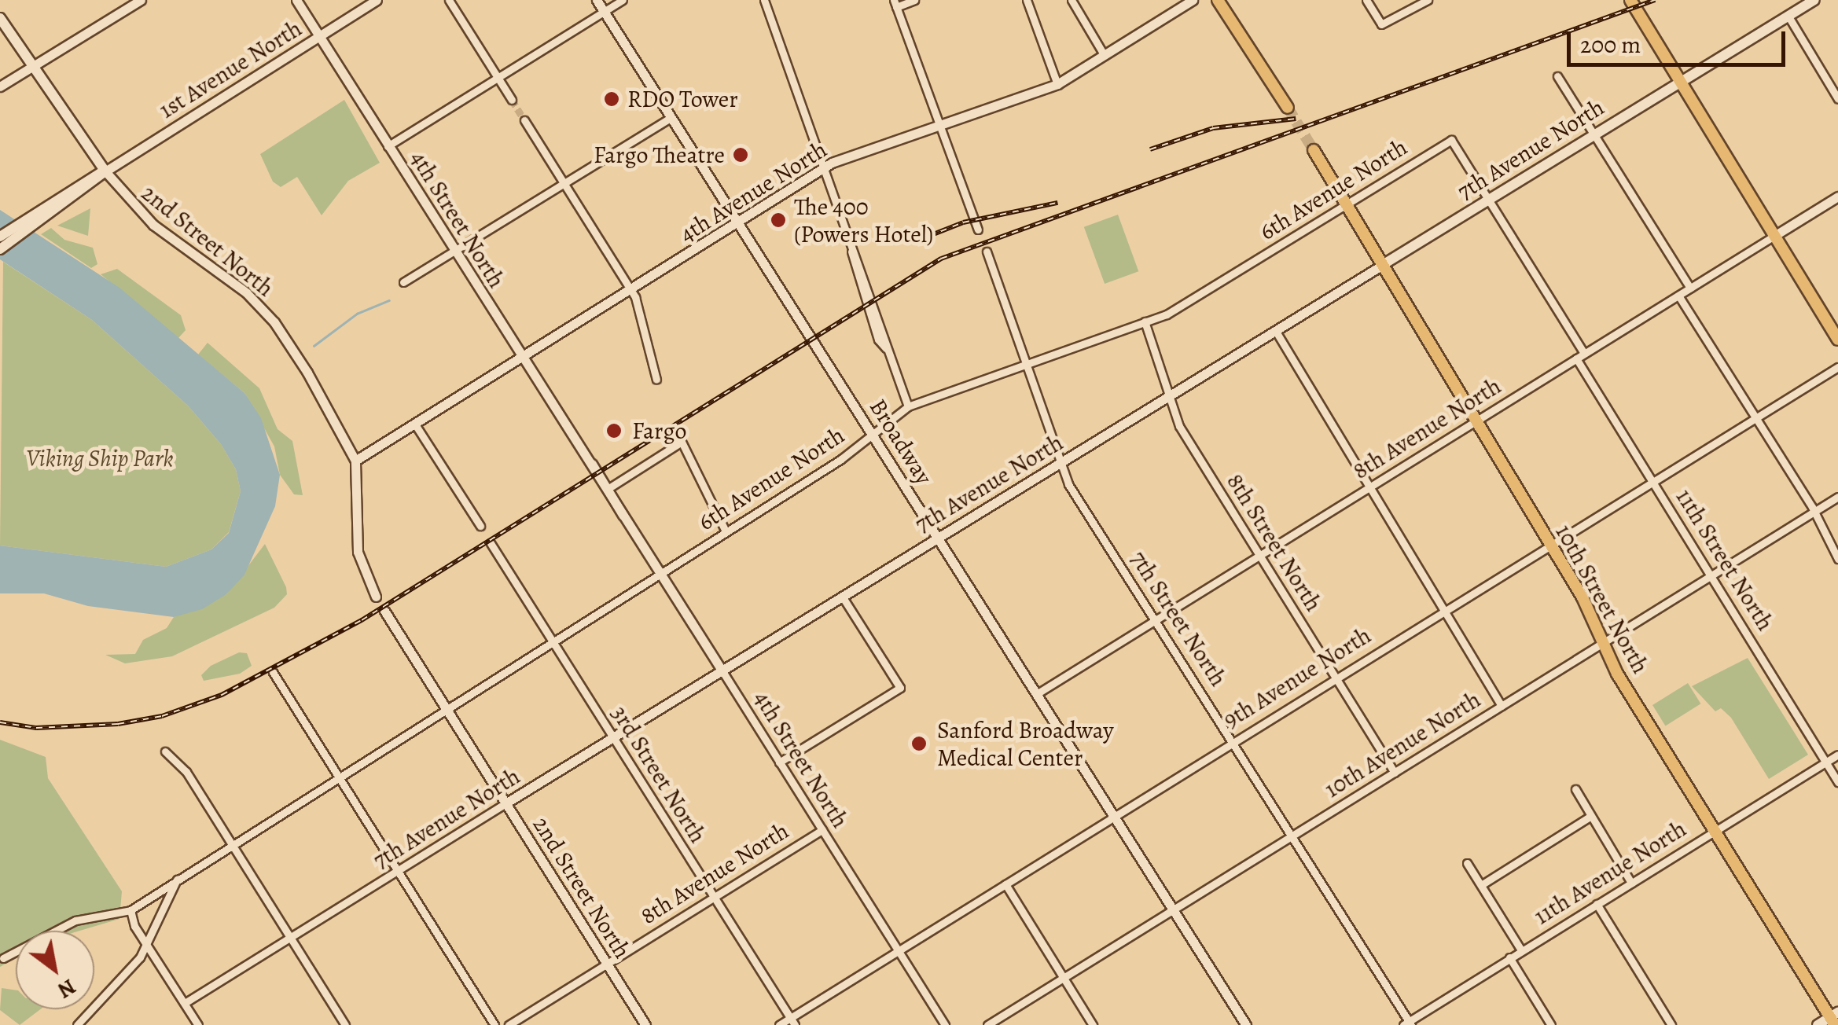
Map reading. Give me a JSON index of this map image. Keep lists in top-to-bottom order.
{
  "streets": {
    "main road": [
      "1st Avenue North",
      "7th Avenue North",
      "2nd Street North",
      "10th Street North"
    ],
    "street": [
      "6th Avenue North",
      "4th Avenue North",
      "4th Street North",
      "8th Avenue North",
      "Broadway",
      "8th Street North",
      "11th Street North",
      "7th Street North",
      "9th Avenue North",
      "10th Avenue North",
      "3rd Street North",
      "11th Avenue North"
    ]
  },
  "crossings": [
    ["1st Avenue North", "4th Street North"],
    ["1st Avenue North", "2nd Street North"],
    ["7th Avenue North", "4th Street North"],
    ["7th Avenue North", "2nd Street North"],
    ["7th Avenue North", "Broadway"],
    ["7th Avenue North", "8th Street North"],
    ["7th Avenue North", "11th Street North"],
    ["7th Avenue North", "10th Street North"],
    ["7th Avenue North", "7th Street North"],
    ["7th Avenue North", "3rd Street North"],
    ["6th Avenue North", "4th Street North"],
    ["6th Avenue North", "2nd Street North"],
    ["6th Avenue North", "Broadway"],
    ["6th Avenue North", "8th Street North"],
    ["6th Avenue North", "11th Street North"],
    ["6th Avenue North", "10th Street North"],
    ["6th Avenue North", "7th Street North"],
    ["6th Avenue North", "3rd Street North"],
    ["4th Avenue North", "4th Street North"],
    ["4th Avenue North", "2nd Street North"],
    ["4th Avenue North", "Broadway"],
    ["4th Street North", "8th Avenue North"],
    ["4th Street North", "9th Avenue North"],
    ["2nd Street North", "8th Avenue North"],
    ["8th Avenue North", "Broadway"],
    ["8th Avenue North", "8th Street North"],
    ["8th Avenue North", "11th Street North"],
    ["8th Avenue North", "10th Street North"],
    ["8th Avenue North", "7th Street North"],
    ["8th Avenue North", "3rd Street North"],
    ["Broadway", "9th Avenue North"],
    ["Broadway", "10th Avenue North"],
    ["8th Street North", "9th Avenue North"],
    ["8th Street North", "10th Avenue North"],
    ["11th Street North", "9th Avenue North"],
    ["11th Street North", "10th Avenue North"],
    ["11th Street North", "11th Avenue North"],
    ["10th Street North", "9th Avenue North"],
    ["10th Street North", "10th Avenue North"],
    ["10th Street North", "11th Avenue North"],
    ["7th Street North", "9th Avenue North"],
    ["7th Street North", "10th Avenue North"],
    ["7th Street North", "11th Avenue North"],
    ["9th Avenue North", "3rd Street North"]
  ],
  "parks": ["Viking Ship Park"],
  "places": [
    "RDO Tower",
    "Fargo Theatre",
    "The 400 (Powers Hotel)",
    "Fargo",
    "Sanford Broadway Medical Center"
  ],
  "scale_bar": "200 m",
  "north": "bottom right"
}
